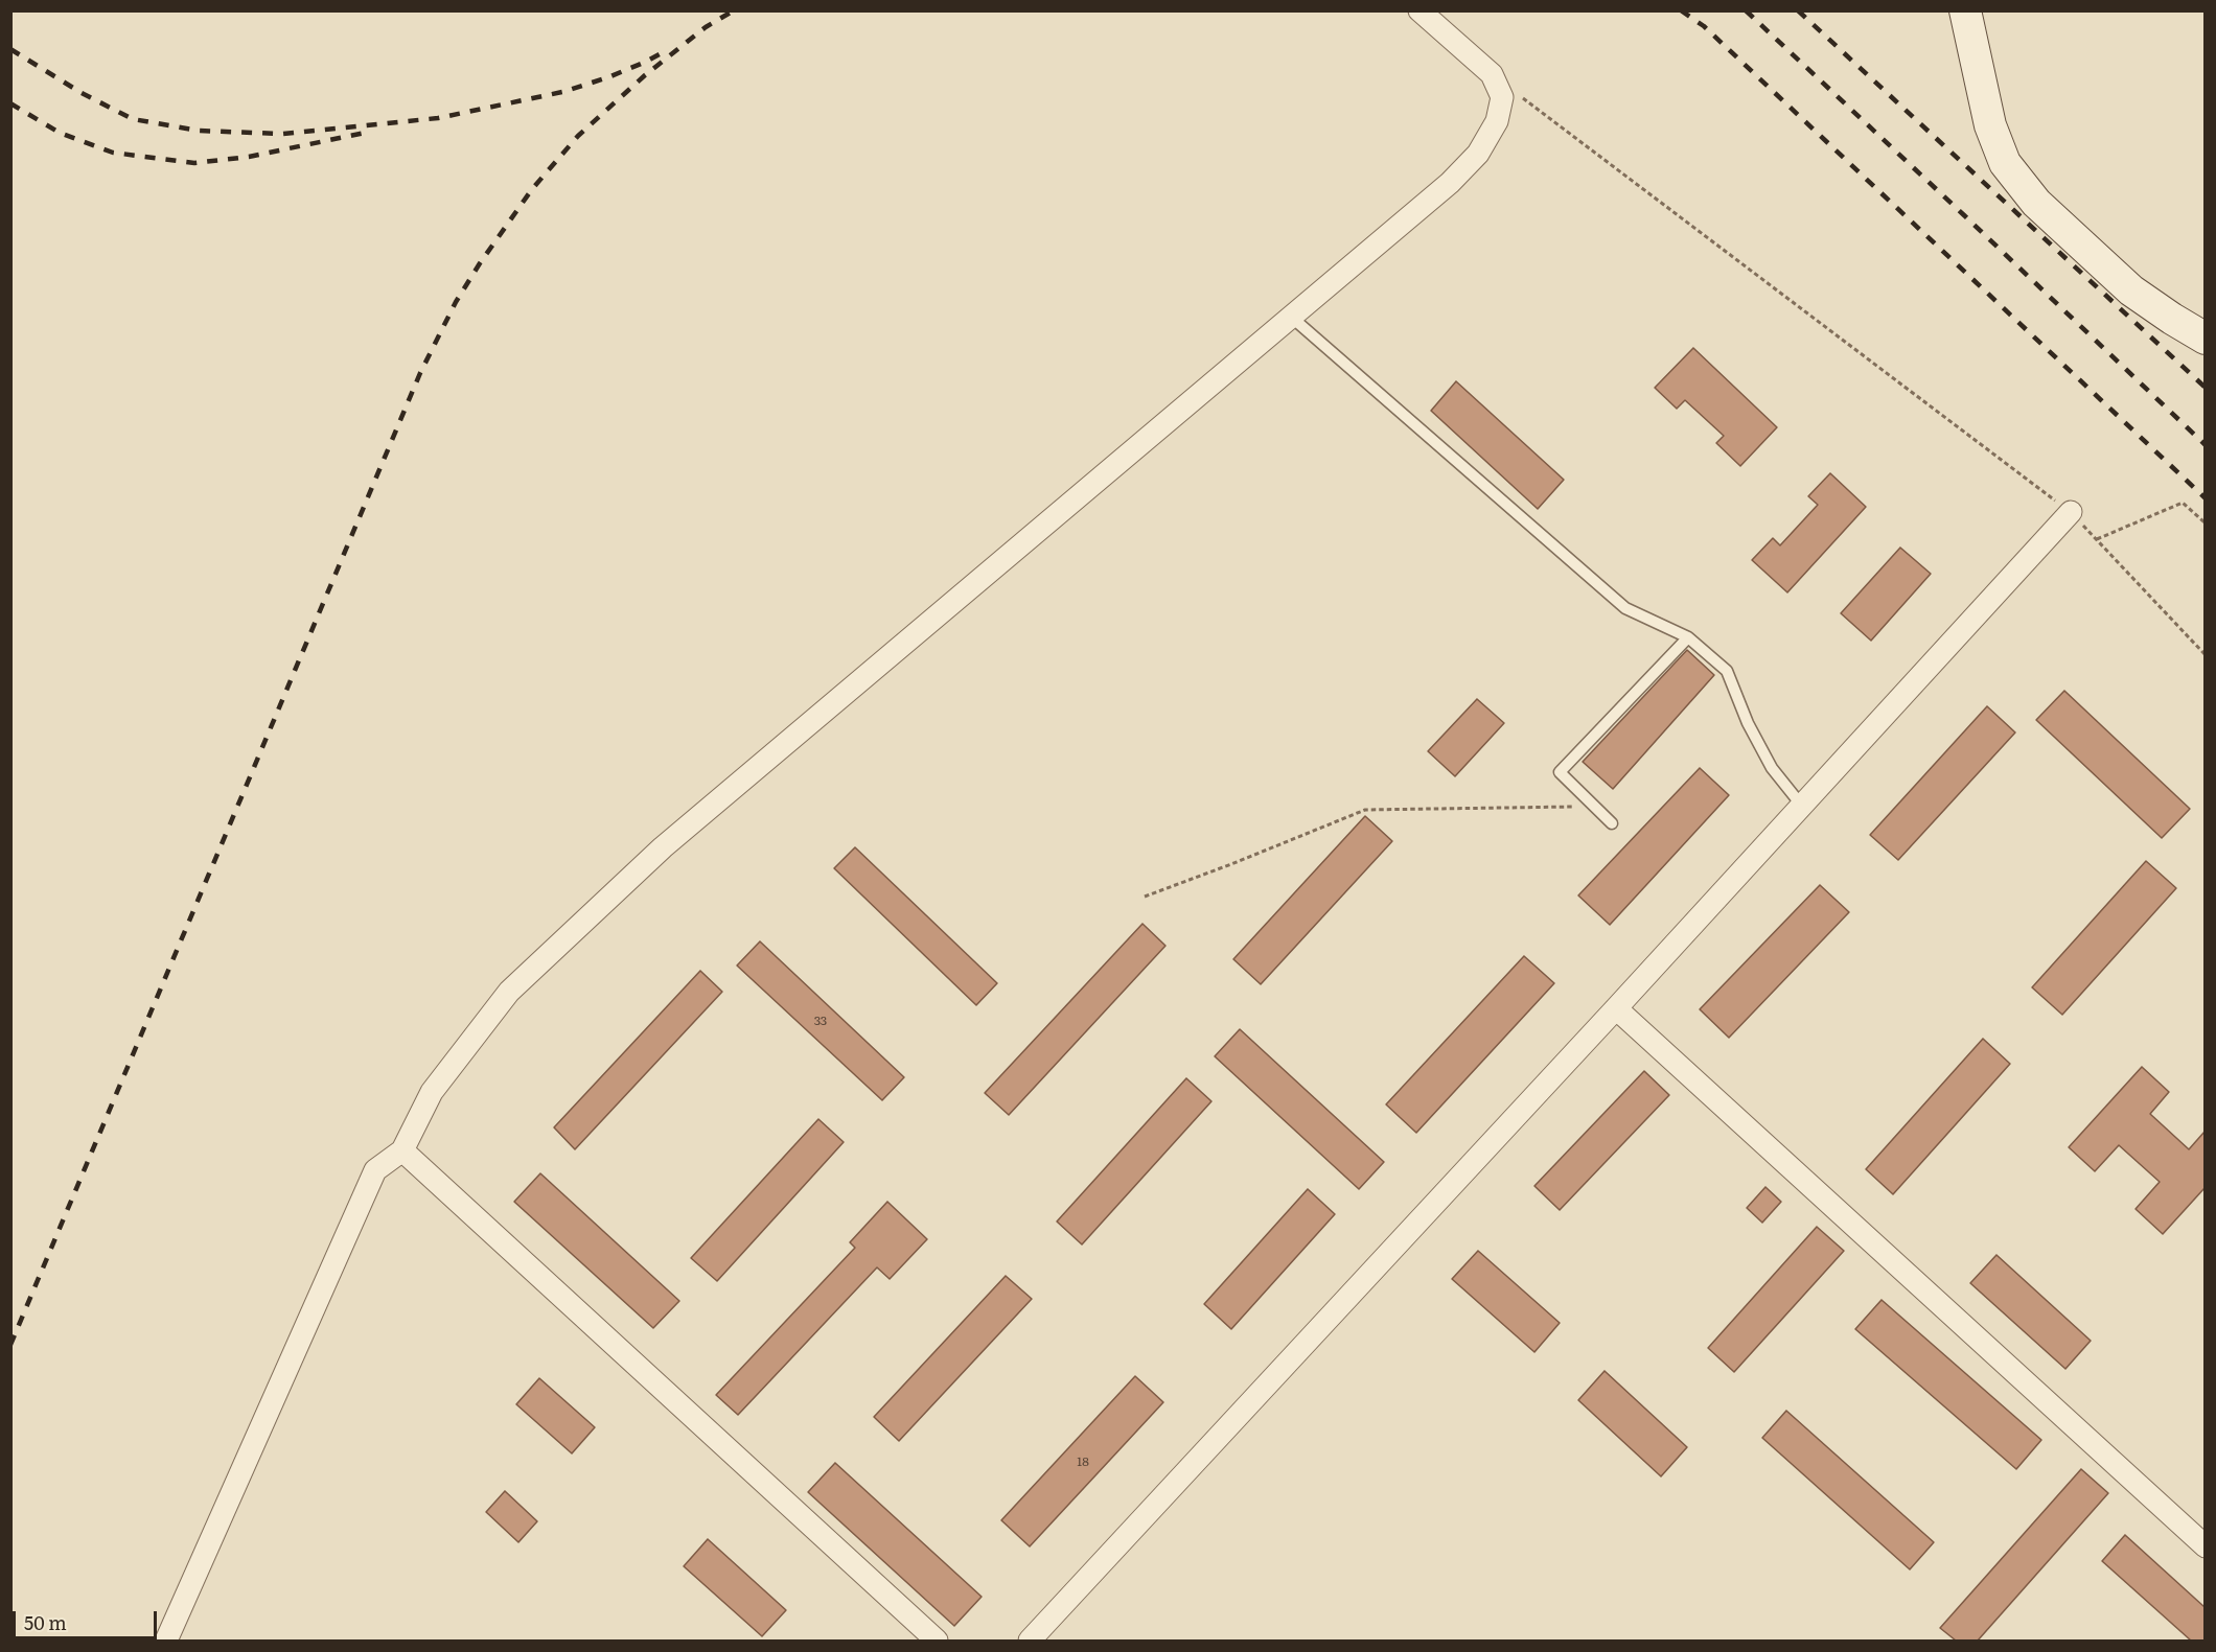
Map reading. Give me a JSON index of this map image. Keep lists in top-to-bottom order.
{
  "house_numbers": ["33", "18"],
  "scale_bar": "50 m"
}
